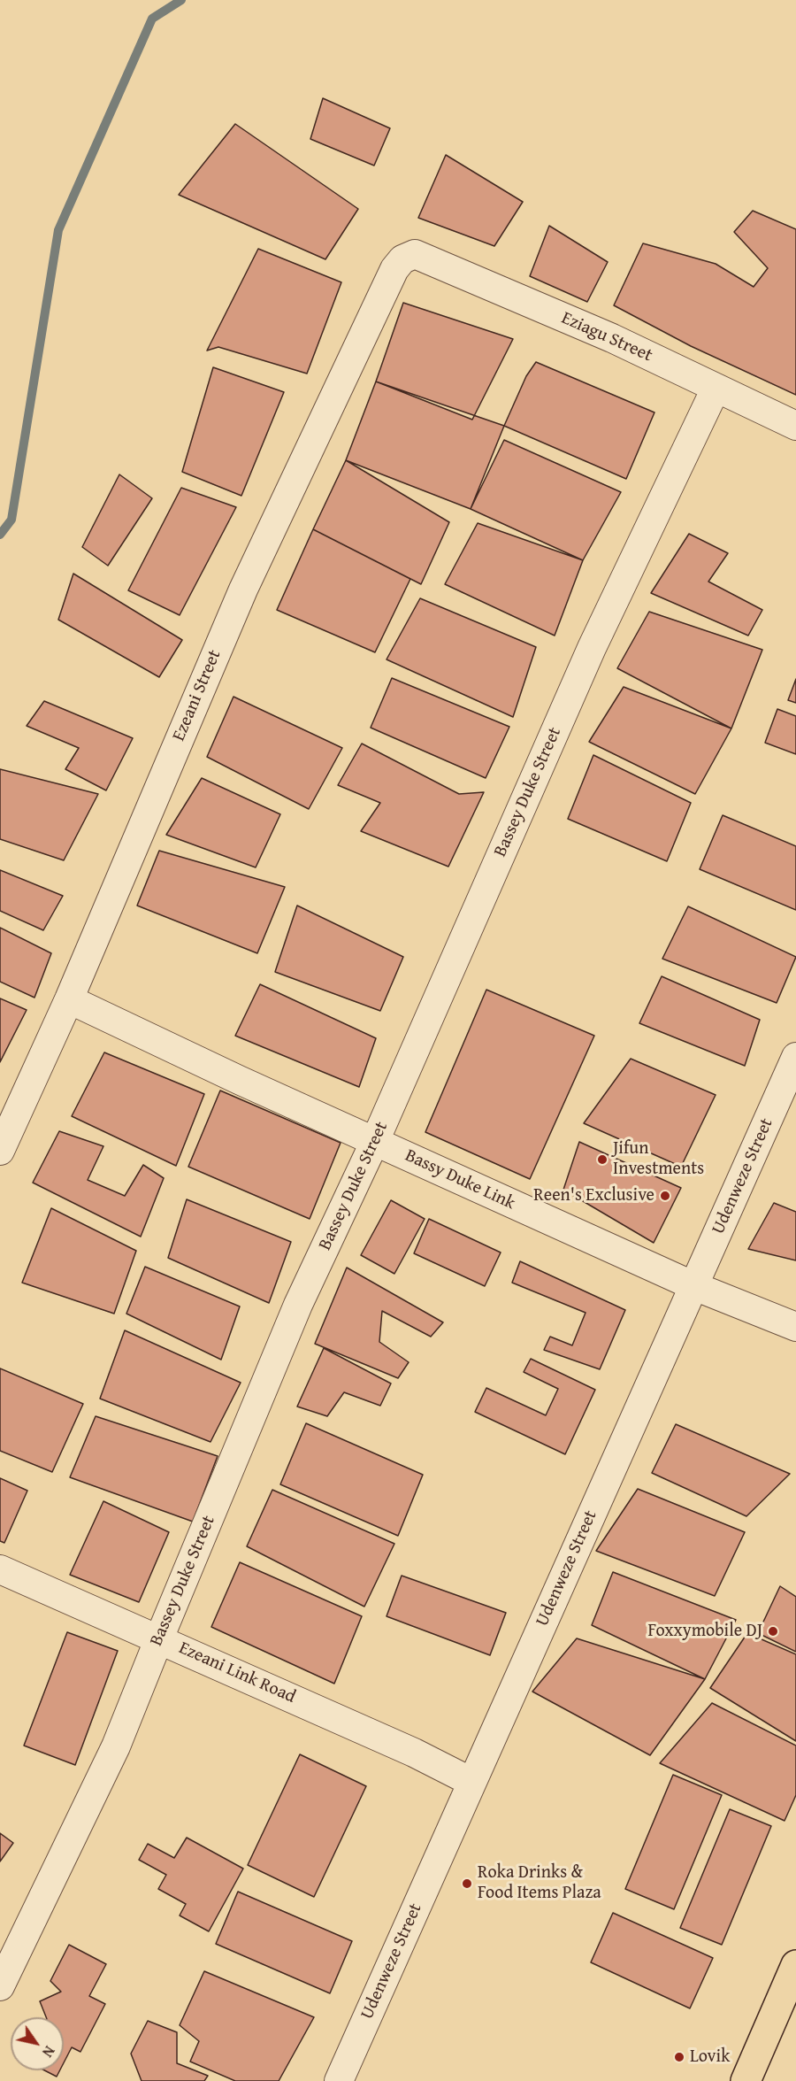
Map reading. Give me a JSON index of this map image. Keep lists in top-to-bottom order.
{
  "streets": {
    "street": [
      "Eziagu Street",
      "Ezeani Street",
      "Bassey Duke Street",
      "Udenweze Street",
      "Bassy Duke Link",
      "Ezeani Link Road"
    ]
  },
  "crossings": [
    ["Eziagu Street", "Ezeani Street"],
    ["Eziagu Street", "Bassey Duke Street"],
    ["Ezeani Street", "Bassy Duke Link"],
    ["Bassey Duke Street", "Bassy Duke Link"],
    ["Bassey Duke Street", "Ezeani Link Road"],
    ["Udenweze Street", "Bassy Duke Link"],
    ["Udenweze Street", "Ezeani Link Road"]
  ],
  "places": [
    "Jifun Investments",
    "Reen's Exclusive",
    "Foxxymobile DJ",
    "Roka Drinks & Food Items Plaza",
    "Lovik"
  ],
  "north": "bottom right"
}
